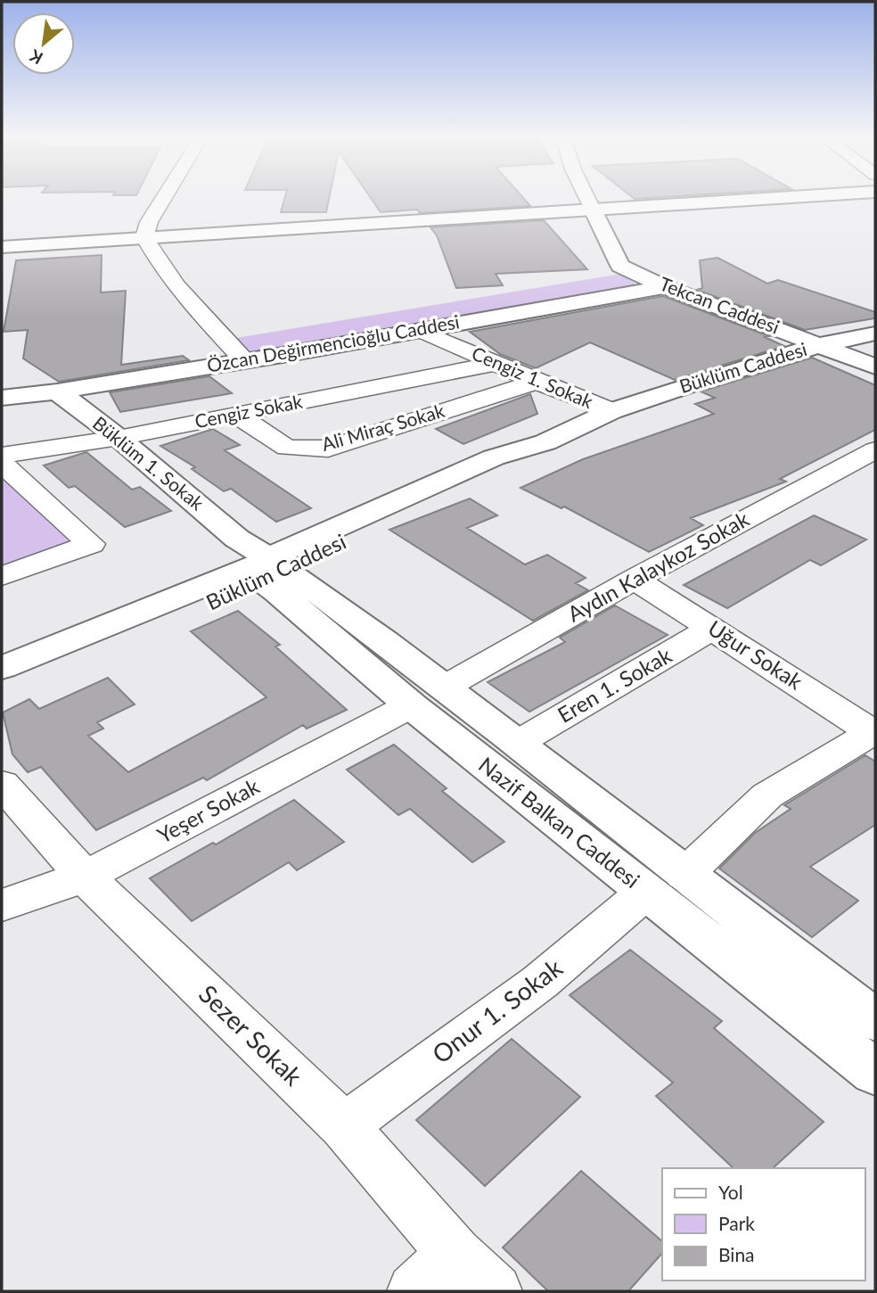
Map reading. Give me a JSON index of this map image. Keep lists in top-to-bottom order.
{
  "streets": {
    "main road": [
      "Tekcan Caddesi",
      "Özcan Değirmencioğlu Caddesi",
      "Büklüm Caddesi",
      "Büklüm 1. Sokak",
      "Nazif Balkan Caddesi"
    ],
    "street": [
      "Cengiz 1. Sokak",
      "Cengiz Sokak",
      "Ali Miraç Sokak",
      "Aydın Kalaykoz Sokak",
      "Uğur Sokak",
      "Eren 1. Sokak",
      "Yeşer Sokak",
      "Onur 1. Sokak",
      "Sezer Sokak"
    ]
  },
  "crossings": [
    ["Tekcan Caddesi", "Özcan Değirmencioğlu Caddesi"],
    ["Tekcan Caddesi", "Büklüm Caddesi"],
    ["Özcan Değirmencioğlu Caddesi", "Cengiz 1. Sokak"],
    ["Özcan Değirmencioğlu Caddesi", "Büklüm 1. Sokak"],
    ["Büklüm Caddesi", "Cengiz 1. Sokak"],
    ["Büklüm Caddesi", "Büklüm 1. Sokak"],
    ["Büklüm Caddesi", "Nazif Balkan Caddesi"],
    ["Cengiz 1. Sokak", "Cengiz Sokak"],
    ["Cengiz 1. Sokak", "Ali Miraç Sokak"],
    ["Cengiz Sokak", "Ali Miraç Sokak"],
    ["Cengiz Sokak", "Büklüm 1. Sokak"],
    ["Büklüm 1. Sokak", "Nazif Balkan Caddesi"],
    ["Aydın Kalaykoz Sokak", "Uğur Sokak"],
    ["Aydın Kalaykoz Sokak", "Yeşer Sokak"],
    ["Aydın Kalaykoz Sokak", "Nazif Balkan Caddesi"],
    ["Uğur Sokak", "Eren 1. Sokak"],
    ["Uğur Sokak", "Onur 1. Sokak"],
    ["Eren 1. Sokak", "Nazif Balkan Caddesi"],
    ["Yeşer Sokak", "Nazif Balkan Caddesi"],
    ["Yeşer Sokak", "Sezer Sokak"],
    ["Nazif Balkan Caddesi", "Onur 1. Sokak"],
    ["Onur 1. Sokak", "Sezer Sokak"]
  ],
  "legend": ["Yol", "Park", "Bina"],
  "north": "bottom left"
}
